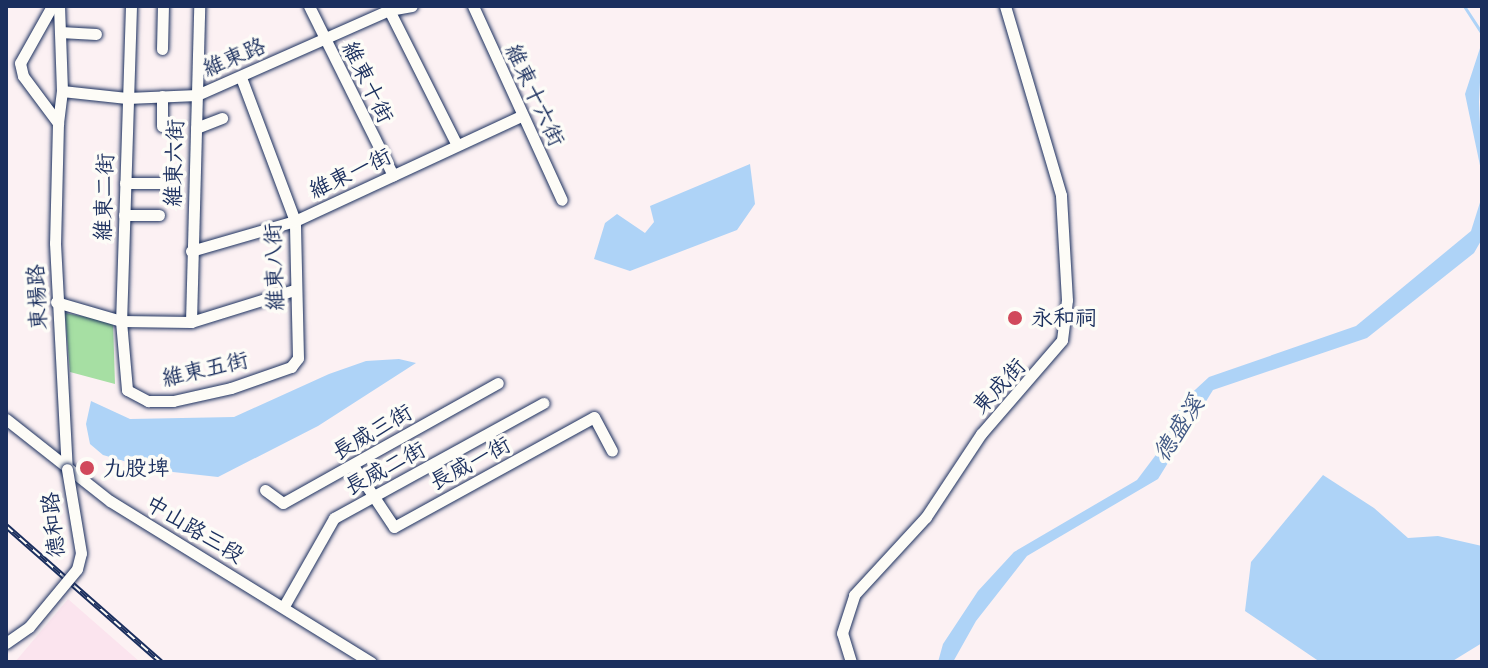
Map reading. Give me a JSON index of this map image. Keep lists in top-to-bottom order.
{
  "streets": {
    "street": [
      "維東路",
      "維東十街",
      "維東十六街",
      "維東六街",
      "維東一街",
      "維東二街",
      "維東八街",
      "東楊路",
      "維東五街",
      "東成街",
      "長威三街",
      "長威一街",
      "長威二街",
      "德和路",
      "中山路三段"
    ]
  },
  "crossings": [
    ["維東路", "維東十街"],
    ["維東路", "維東六街"],
    ["維東路", "維東二街"],
    ["維東路", "維東八街"],
    ["維東路", "東楊路"],
    ["維東十街", "維東一街"],
    ["維東十六街", "維東一街"],
    ["維東六街", "維東一街"],
    ["維東一街", "維東八街"],
    ["維東二街", "維東五街"],
    ["維東八街", "維東五街"],
    ["東楊路", "德和路"],
    ["東楊路", "中山路三段"],
    ["長威三街", "長威一街"],
    ["長威一街", "長威二街"],
    ["長威二街", "中山路三段"],
    ["德和路", "中山路三段"]
  ],
  "water": ["德盛溪"],
  "places": ["永和祠", "九股埤"]
}
